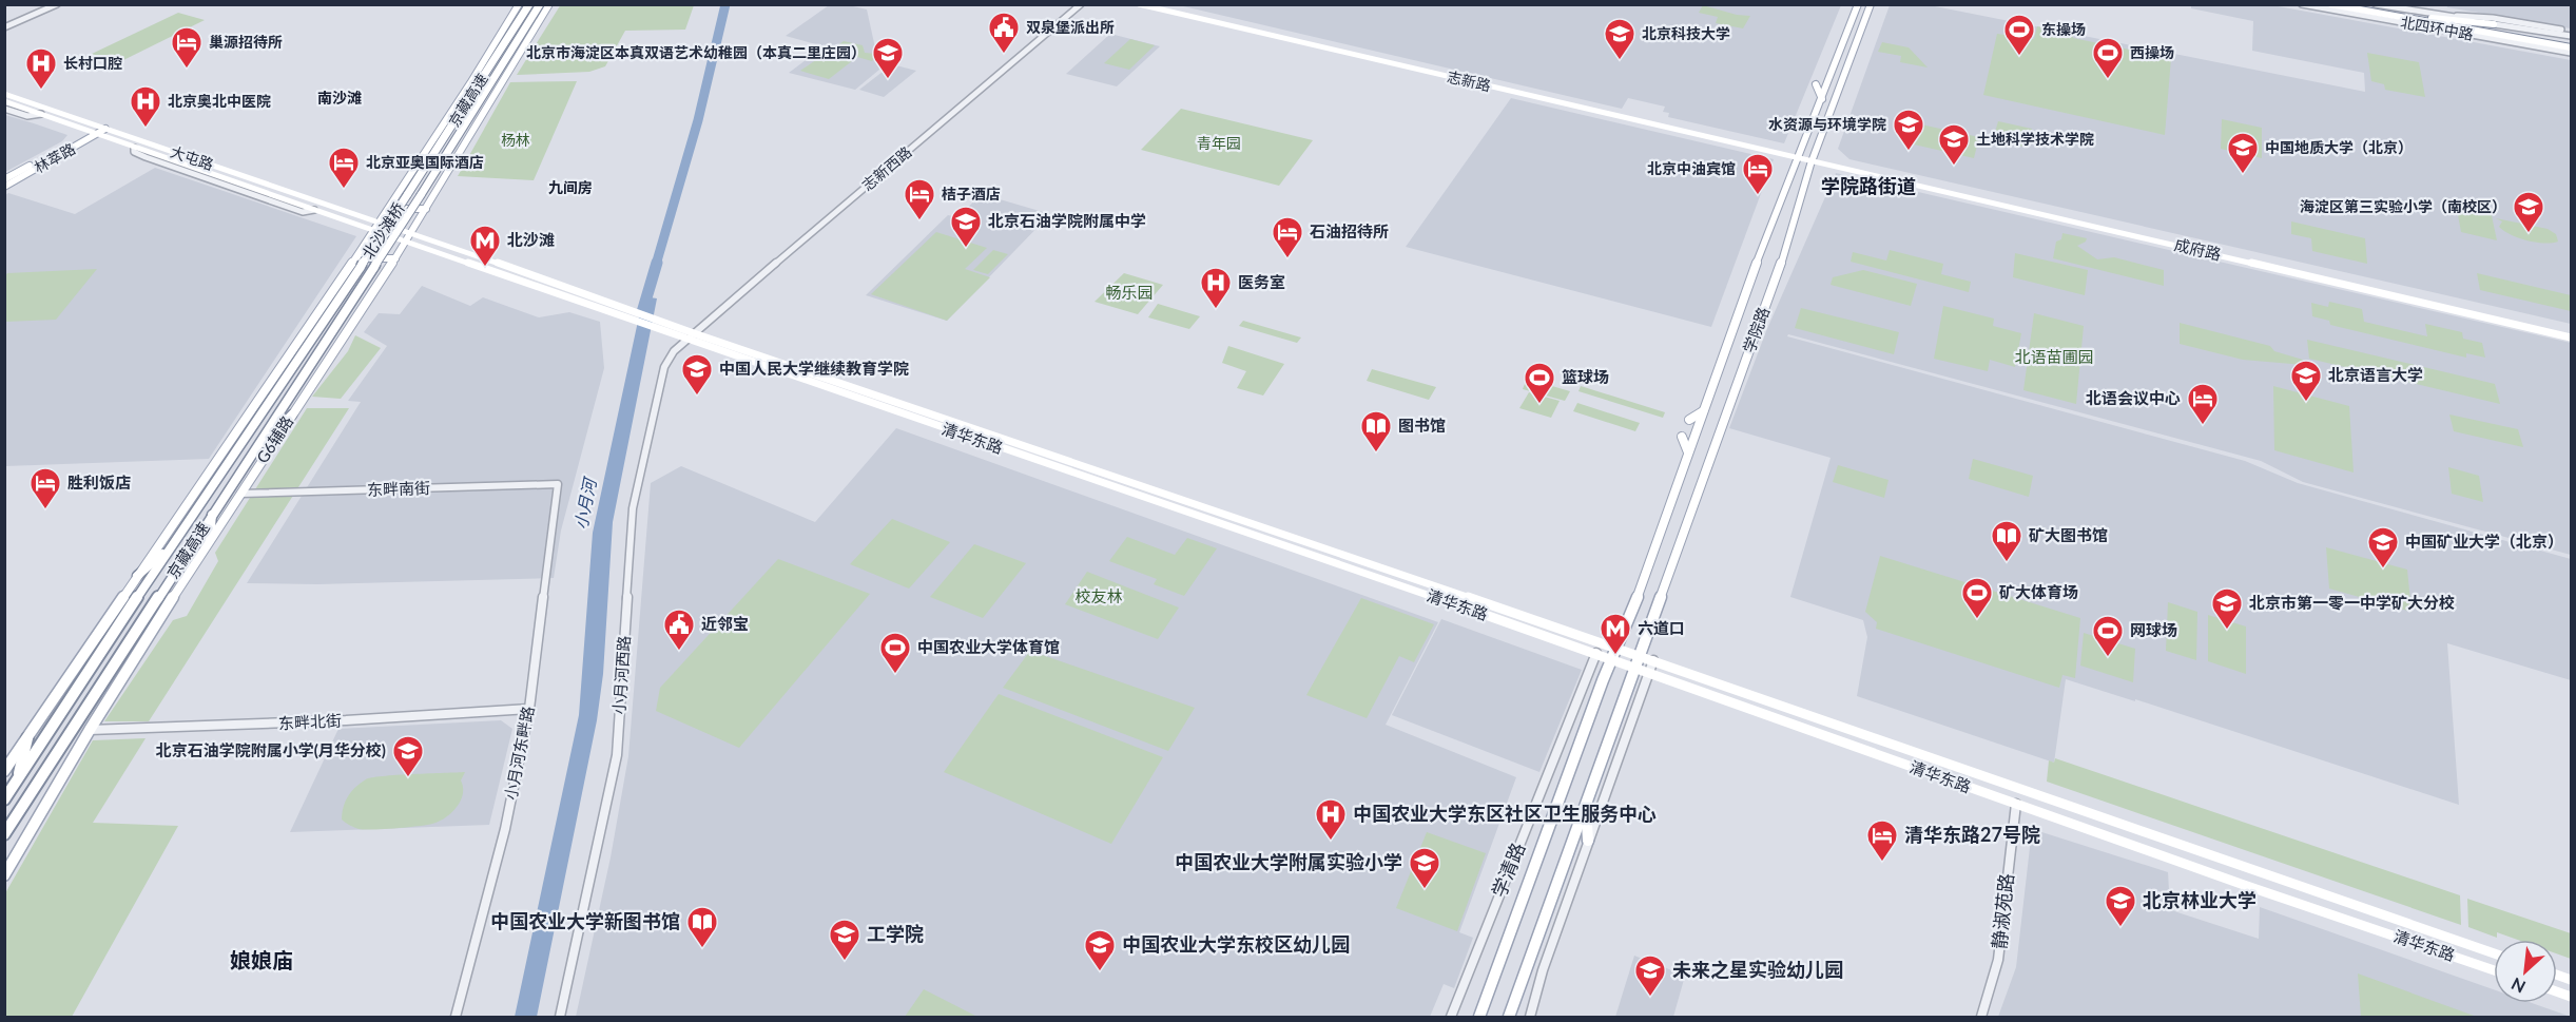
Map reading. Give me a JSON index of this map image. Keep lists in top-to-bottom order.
{
  "streets": {
    "highway": ["京藏高速", "北沙滩桥"],
    "main road": [
      "北四环中路",
      "志新路",
      "林萃路",
      "大屯路",
      "成府路",
      "学院路",
      "清华东路",
      "G6辅路",
      "学清路"
    ],
    "street": [
      "志新西路",
      "东畔南街",
      "小月河西路",
      "东畔北街",
      "小月河东畔路",
      "静淑苑路"
    ]
  },
  "crossings": [
    ["志新路", "学院路"],
    ["京藏高速", "北沙滩桥"],
    ["林萃路", "大屯路"],
    ["大屯路", "清华东路"],
    ["大屯路", "G6辅路"],
    ["志新西路", "清华东路"],
    ["志新西路", "小月河西路"],
    ["学院路", "清华东路"],
    ["学院路", "学清路"],
    ["清华东路", "G6辅路"],
    ["清华东路", "小月河西路"],
    ["清华东路", "学清路"],
    ["清华东路", "静淑苑路"],
    ["G6辅路", "东畔南街"],
    ["G6辅路", "东畔北街"],
    ["东畔南街", "小月河东畔路"],
    ["东畔北街", "小月河东畔路"]
  ],
  "districts": [
    "南沙滩",
    "学院路街道",
    "九间房",
    "娘娘庙"
  ],
  "water": ["小月河"],
  "parks": [
    "杨林",
    "青年园",
    "畅乐园",
    "北语苗圃园",
    "校友林"
  ],
  "places": {
    "public building": ["双泉堡派出所", "近邻宝"],
    "sports": [
      "东操场",
      "西操场",
      "篮球场",
      "矿大体育场",
      "网球场",
      "中国农业大学体育馆"
    ],
    "school or university": [
      "北京科技大学",
      "北京市海淀区本真双语艺术幼稚园（本真二里庄园）",
      "水资源与环境学院",
      "土地科学技术学院",
      "中国地质大学（北京）",
      "海淀区第三实验小学（南校区）",
      "北京石油学院附属中学",
      "中国人民大学继续教育学院",
      "北京语言大学",
      "中国矿业大学（北京）",
      "北京市第一零一中学矿大分校",
      "北京石油学院附属小学(月华分校)",
      "中国农业大学附属实验小学",
      "北京林业大学",
      "工学院",
      "中国农业大学东校区幼儿园",
      "未来之星实验幼儿园"
    ],
    "hotel": [
      "巢源招待所",
      "北京亚奥国际酒店",
      "北京中油宾馆",
      "桔子酒店",
      "石油招待所",
      "北语会议中心",
      "胜利饭店",
      "清华东路27号院"
    ],
    "hospital": [
      "长村口腔",
      "北京奥北中医院",
      "医务室",
      "中国农业大学东区社区卫生服务中心"
    ],
    "metro station": ["北沙滩", "六道口"],
    "library": ["图书馆", "矿大图书馆", "中国农业大学新图书馆"]
  },
  "north": "bottom left"
}
